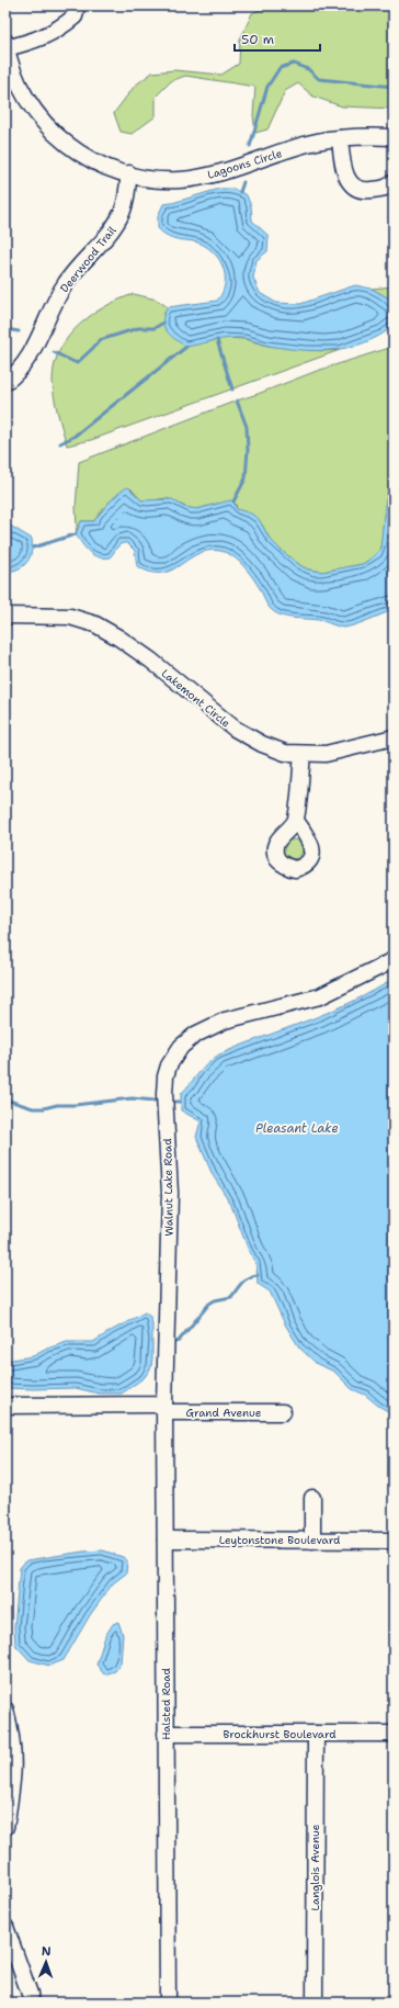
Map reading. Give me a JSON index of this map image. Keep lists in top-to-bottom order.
{
  "streets": {
    "street": [
      "Lagoons Circle",
      "Deerwood Trail",
      "Lakemont Circle",
      "Walnut Lake Road",
      "Grand Avenue",
      "Leytonstone Boulevard",
      "Halsted Road",
      "Brockhurst Boulevard",
      "Langlois Avenue"
    ]
  },
  "crossings": [
    ["Lagoons Circle", "Deerwood Trail"],
    ["Walnut Lake Road", "Grand Avenue"],
    ["Walnut Lake Road", "Halsted Road"],
    ["Grand Avenue", "Halsted Road"],
    ["Leytonstone Boulevard", "Halsted Road"],
    ["Halsted Road", "Brockhurst Boulevard"],
    ["Brockhurst Boulevard", "Langlois Avenue"]
  ],
  "water": ["Pleasant Lake"],
  "scale_bar": "50 m",
  "north": "top"
}
